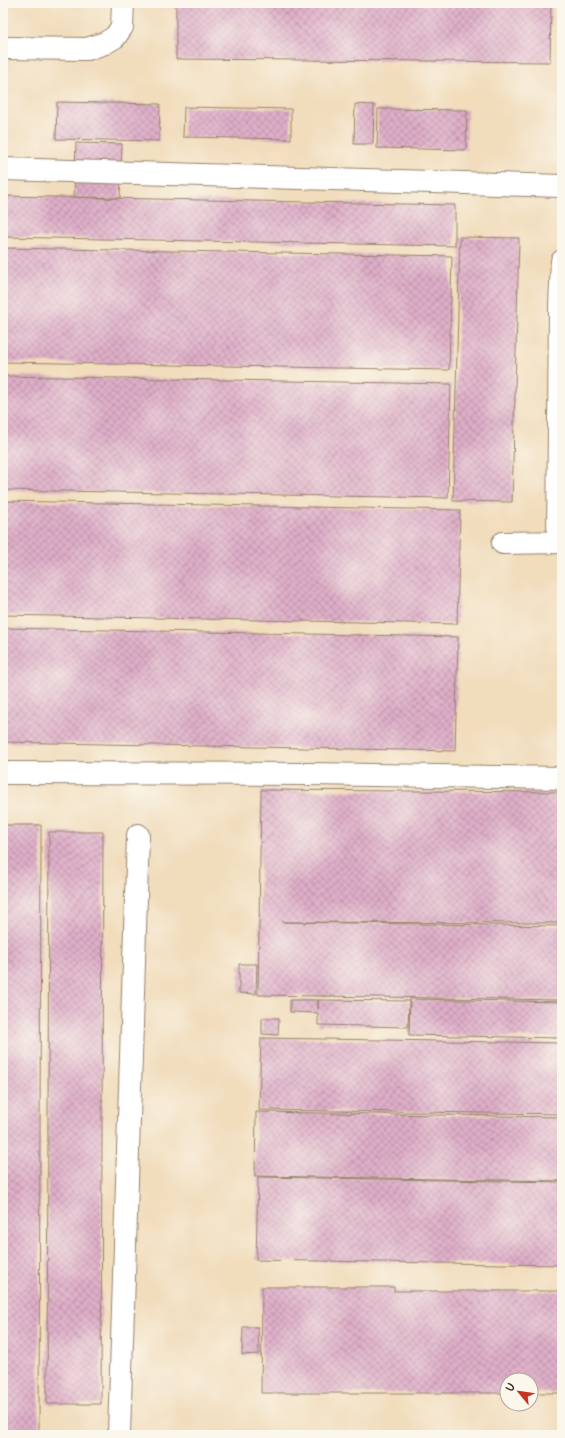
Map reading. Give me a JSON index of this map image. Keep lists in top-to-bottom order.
{
  "north": "top left"
}
